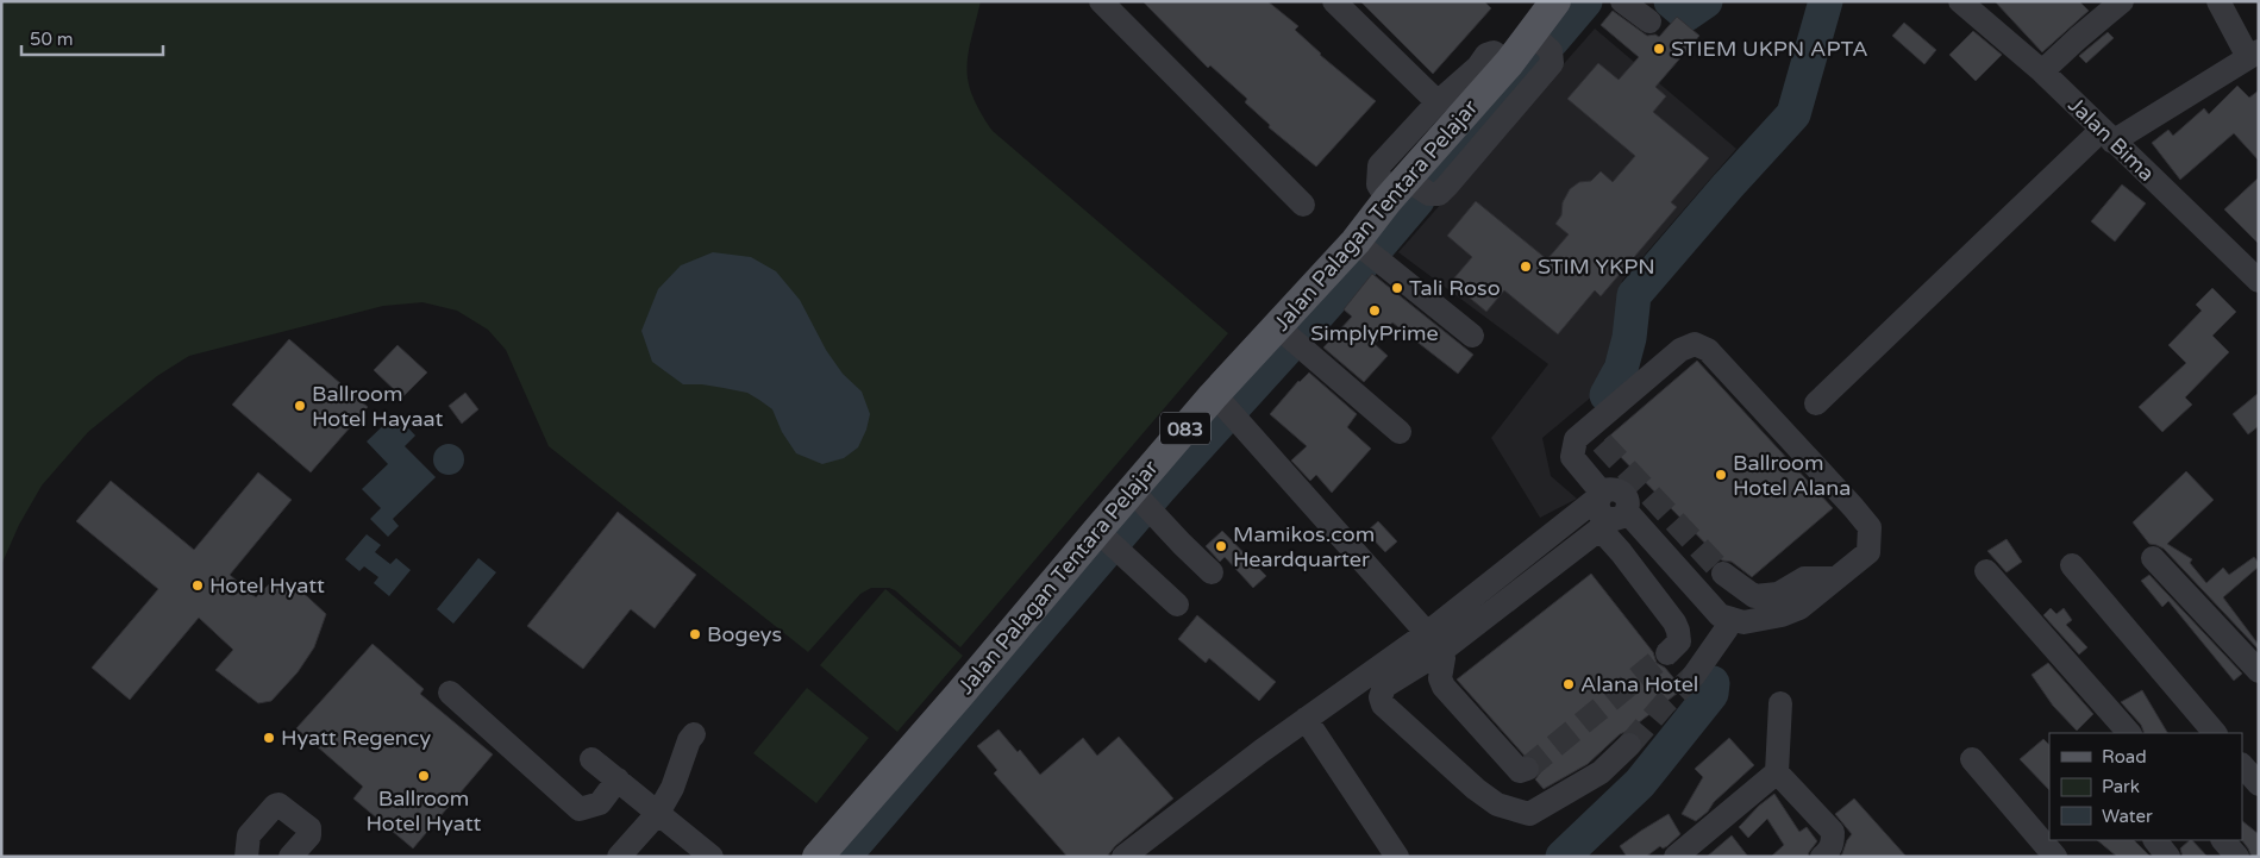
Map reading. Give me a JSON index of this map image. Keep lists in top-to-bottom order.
{
  "streets": {
    "main road": ["Jalan Palagan Tentara Pelajar", "083"],
    "street": ["Jalan Bima"]
  },
  "places": [
    "STIEM UKPN APTA",
    "STIM YKPN",
    "Tali Roso",
    "SimplyPrime",
    "Ballroom Hotel Hayaat",
    "Ballroom Hotel Alana",
    "Mamikos.com Heardquarter",
    "Hotel Hyatt",
    "Bogeys",
    "Alana Hotel",
    "Hyatt Regency",
    "Ballroom Hotel Hyatt"
  ],
  "legend": ["Road", "Park", "Water"],
  "scale_bar": "50 m"
}
